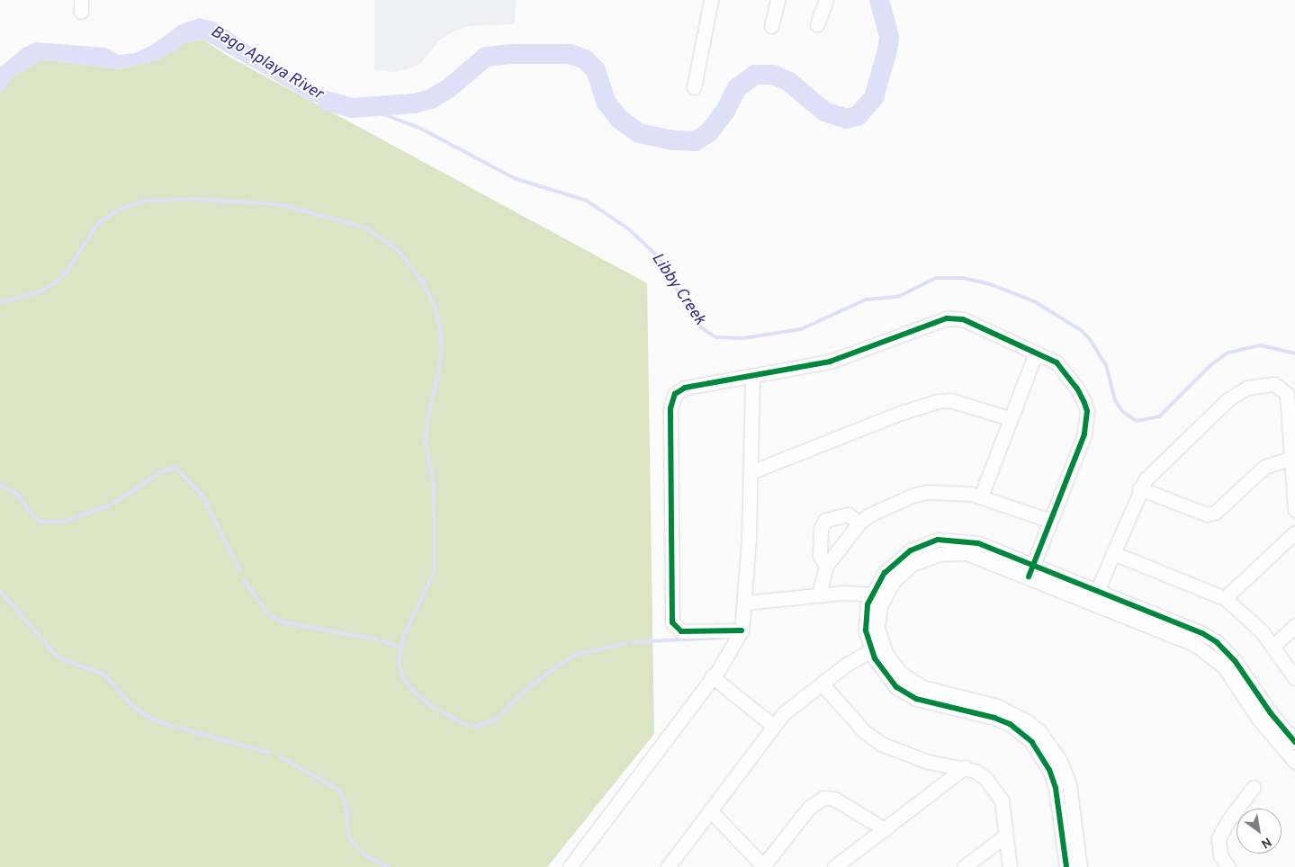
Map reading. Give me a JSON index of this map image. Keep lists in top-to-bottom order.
{
  "water": ["Bago Aplaya River", "Libby Creek"],
  "north": "bottom right"
}
